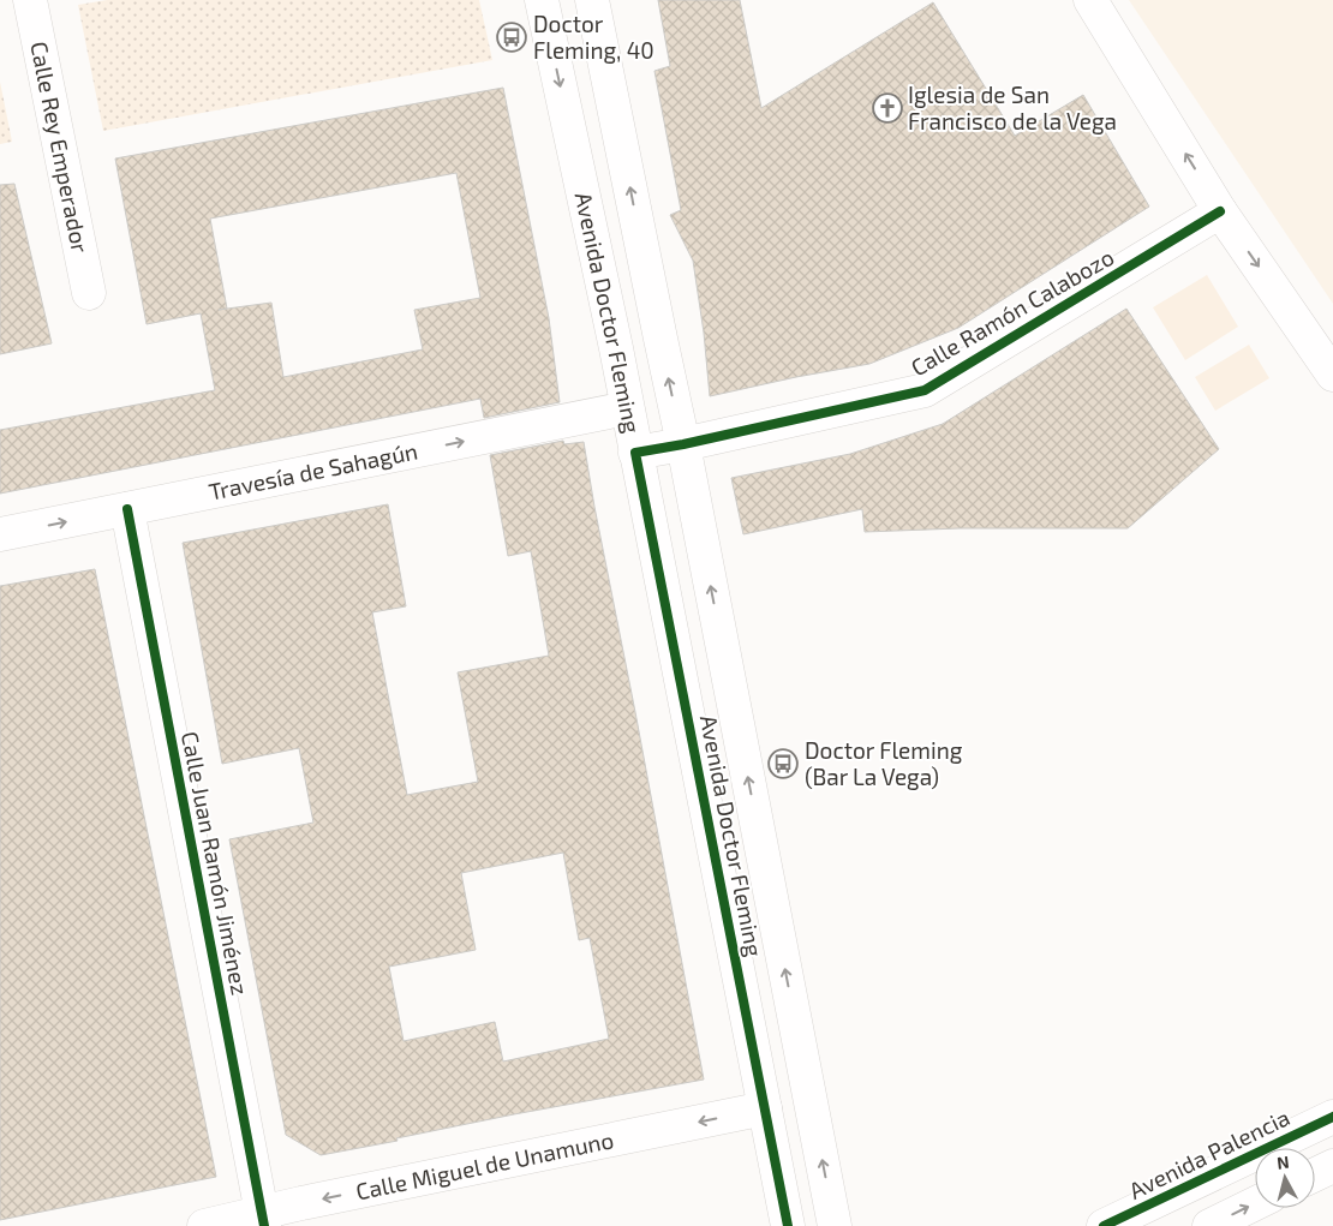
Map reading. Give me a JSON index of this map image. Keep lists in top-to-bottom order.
{
  "streets": {
    "street": [
      "Calle Rey Emperador",
      "Avenida Doctor Fleming",
      "Calle Ramón Calabozo",
      "Travesía de Sahagún",
      "Calle Juan Ramón Jiménez",
      "Avenida Palencia",
      "Calle Miguel de Unamuno"
    ]
  },
  "crossings": [
    ["Avenida Doctor Fleming", "Calle Ramón Calabozo"],
    ["Avenida Doctor Fleming", "Travesía de Sahagún"],
    ["Avenida Doctor Fleming", "Calle Miguel de Unamuno"],
    ["Travesía de Sahagún", "Calle Juan Ramón Jiménez"],
    ["Calle Juan Ramón Jiménez", "Calle Miguel de Unamuno"]
  ],
  "one_way": ["Travesía de Sahagún", "Calle Miguel de Unamuno"],
  "places": {
    "bus stop": ["Doctor Fleming, 40", "Doctor Fleming (Bar La Vega)"],
    "church": ["Iglesia de San Francisco de la Vega"]
  },
  "north": "top"
}
